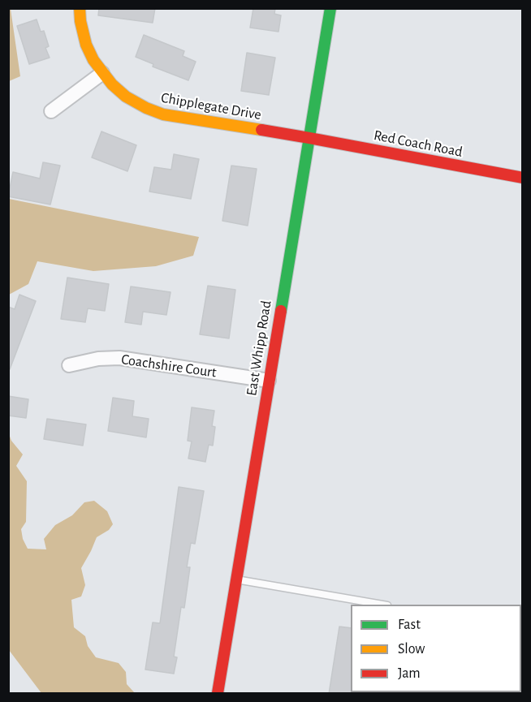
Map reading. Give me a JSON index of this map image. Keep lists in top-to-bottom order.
{
  "streets": {
    "main road": ["Chipplegate Drive", "Red Coach Road", "East Whipp Road"],
    "street": ["Coachshire Court"]
  },
  "crossings": [
    ["Chipplegate Drive", "Red Coach Road"],
    ["Chipplegate Drive", "East Whipp Road"],
    ["Red Coach Road", "East Whipp Road"],
    ["East Whipp Road", "Coachshire Court"]
  ],
  "legend": ["Fast", "Slow", "Jam"]
}
